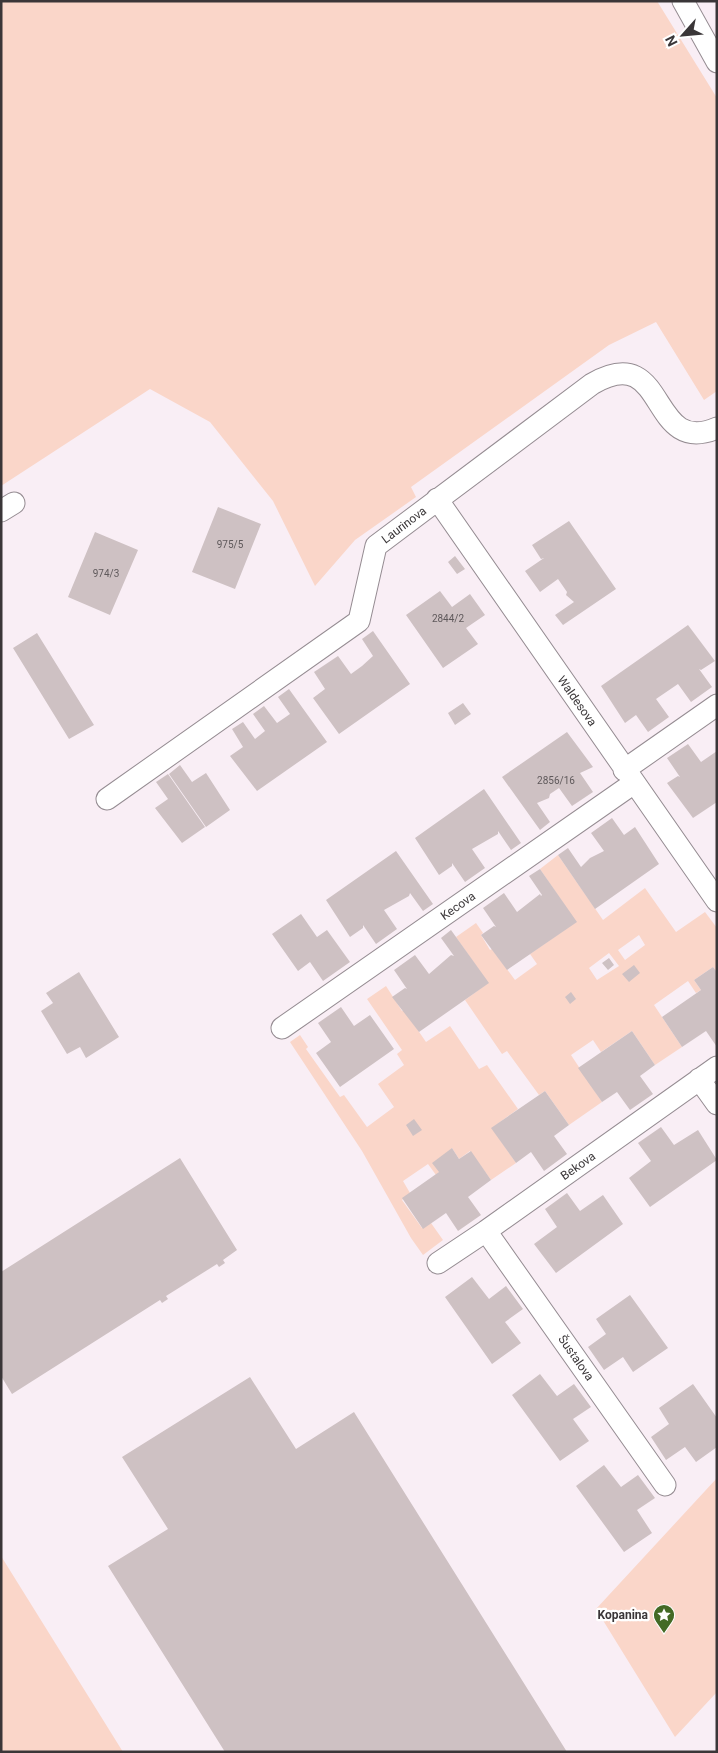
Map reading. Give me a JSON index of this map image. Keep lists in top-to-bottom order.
{
  "streets": {
    "street": [
      "Laurinova",
      "Waldesova",
      "Kecova",
      "Bekova",
      "Šustalova"
    ]
  },
  "crossings": [
    ["Laurinova", "Waldesova"],
    ["Waldesova", "Kecova"],
    ["Bekova", "Šustalova"]
  ],
  "places": {
    "place": ["Kopanina"]
  },
  "house_numbers": [
    "975/5",
    "974/3",
    "2844/2",
    "2856/16"
  ],
  "north": "bottom left"
}
